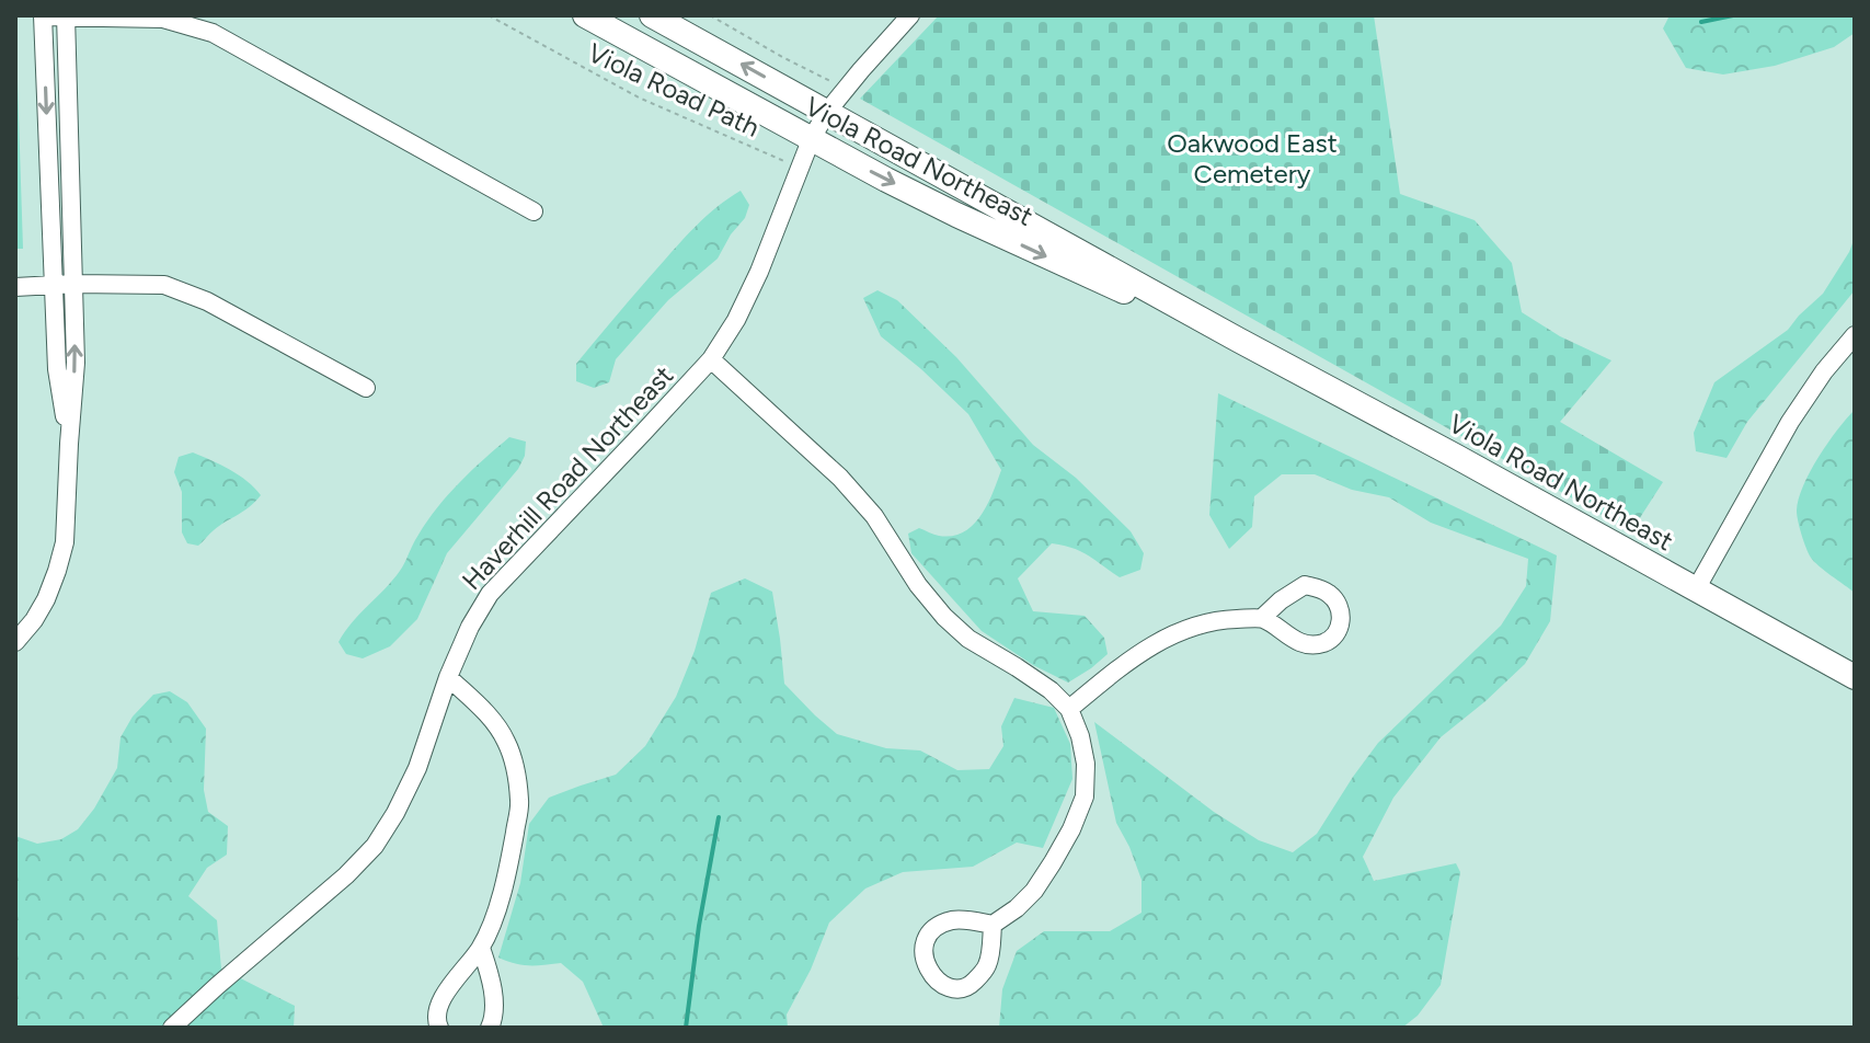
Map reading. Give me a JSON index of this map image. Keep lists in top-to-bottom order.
{
  "streets": {
    "main road": ["Viola Road Northeast"],
    "street": ["Haverhill Road Northeast"],
    "path": ["Viola Road Path"]
  },
  "crossings": [
    ["Viola Road Path", "Haverhill Road Northeast"],
    ["Viola Road Northeast", "Haverhill Road Northeast"]
  ],
  "parks": ["Oakwood East Cemetery"]
}
